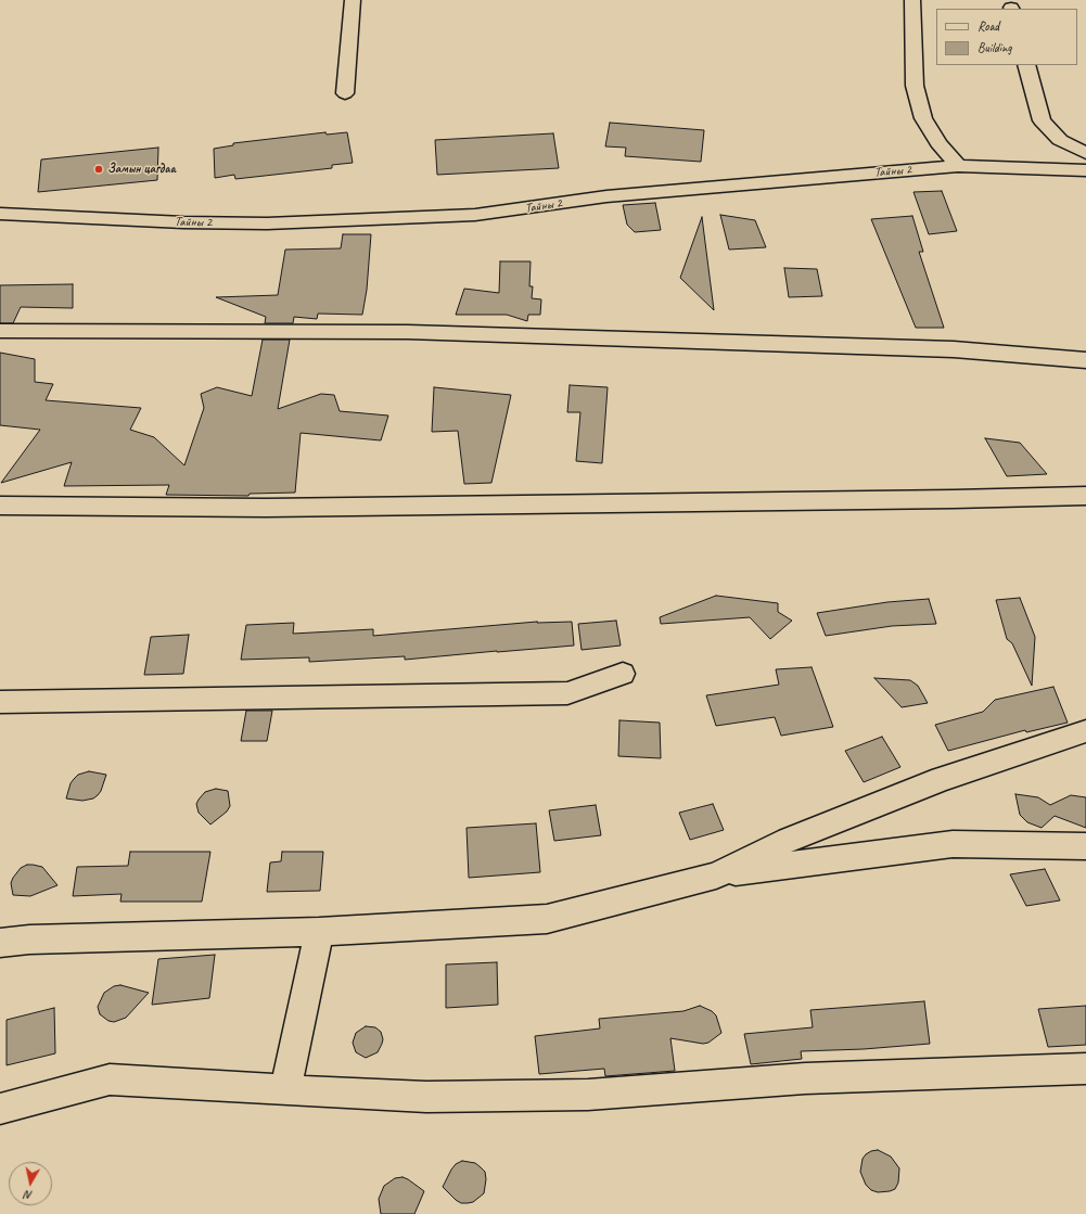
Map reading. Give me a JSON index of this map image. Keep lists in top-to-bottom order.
{
  "streets": {
    "street": ["Тайны 2"]
  },
  "places": ["Замын цагдаа"],
  "legend": ["Road", "Building"],
  "north": "bottom"
}
